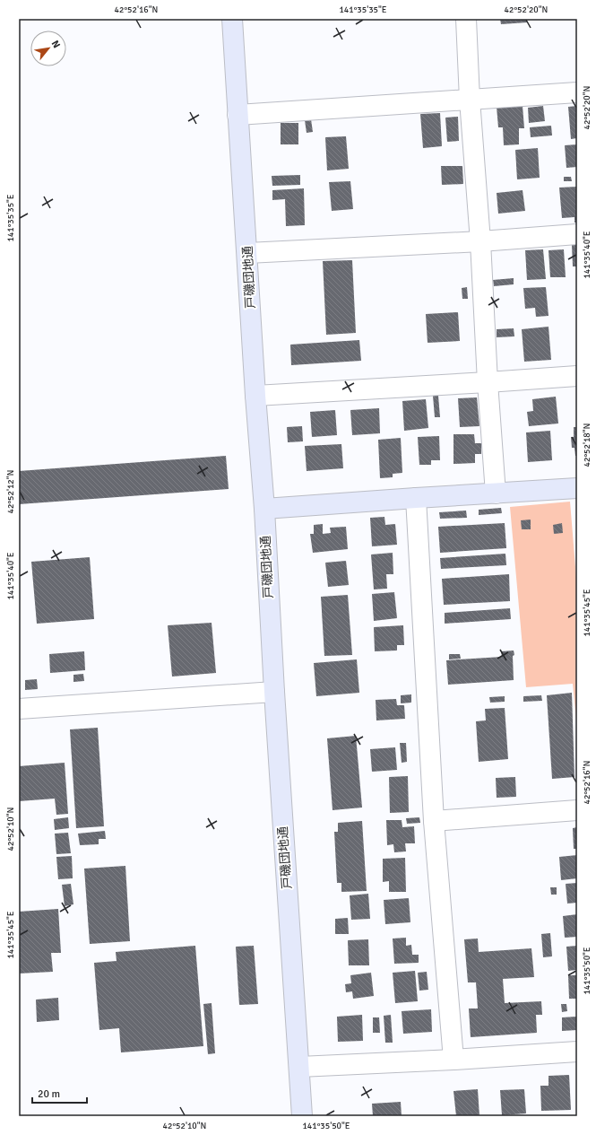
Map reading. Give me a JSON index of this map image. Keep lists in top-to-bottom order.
{
  "streets": {
    "street": ["戸磯団地通"]
  },
  "scale_bar": "20 m",
  "north": "top right",
  "coordinates": [
    "42°52'16\"N",
    "141°35'35\"E",
    "42°52'20\"N",
    "141°35'40\"E",
    "42°52'18\"N",
    "42°52'12\"N",
    "141°35'45\"E",
    "42°52'10\"N",
    "141°35'50\"E"
  ]
}
